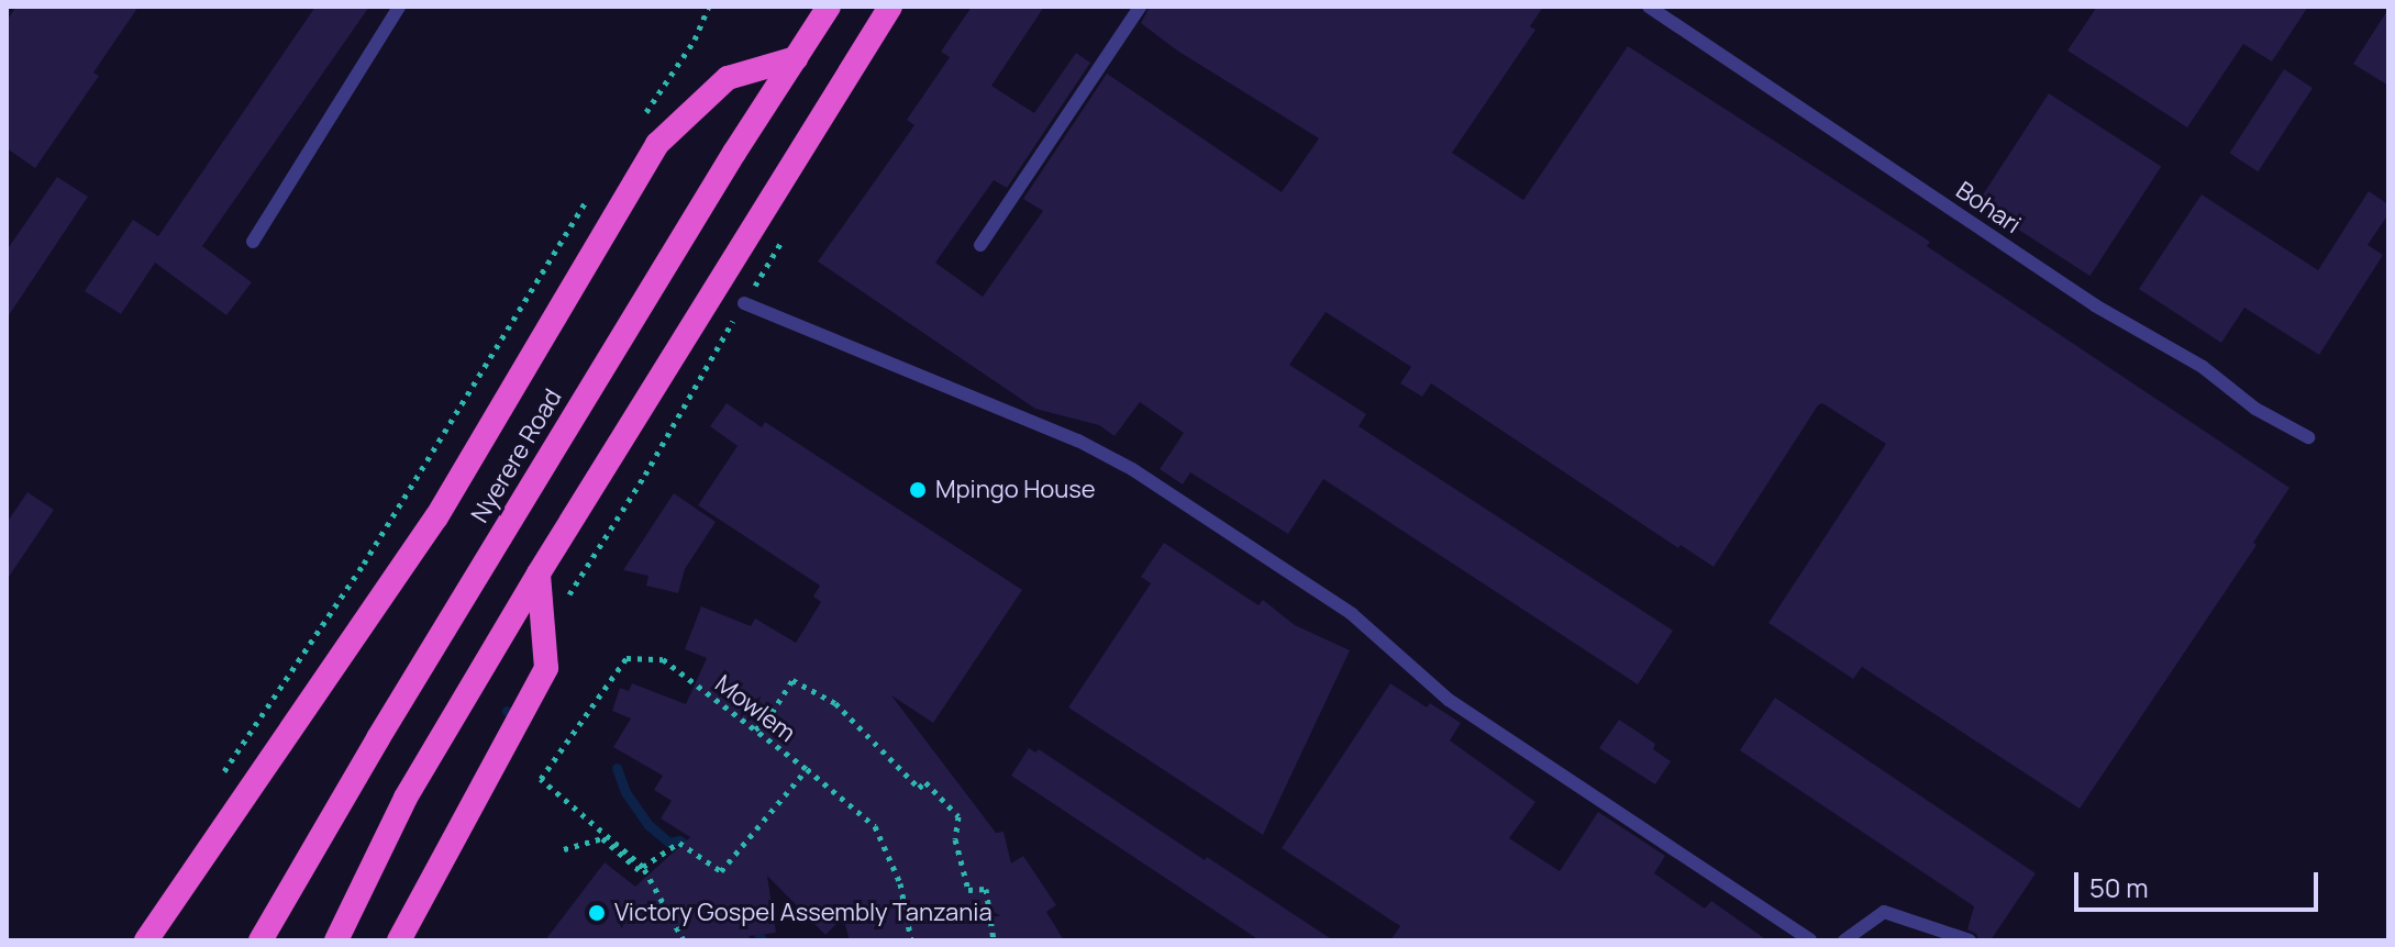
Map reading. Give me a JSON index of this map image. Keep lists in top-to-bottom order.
{
  "streets": {
    "highway": ["Nyerere Road"],
    "lane": ["Bohari"],
    "path": ["Mowlem"]
  },
  "places": ["Mpingo House", "Victory Gospel Assembly Tanzania"],
  "scale_bar": "50 m"
}
